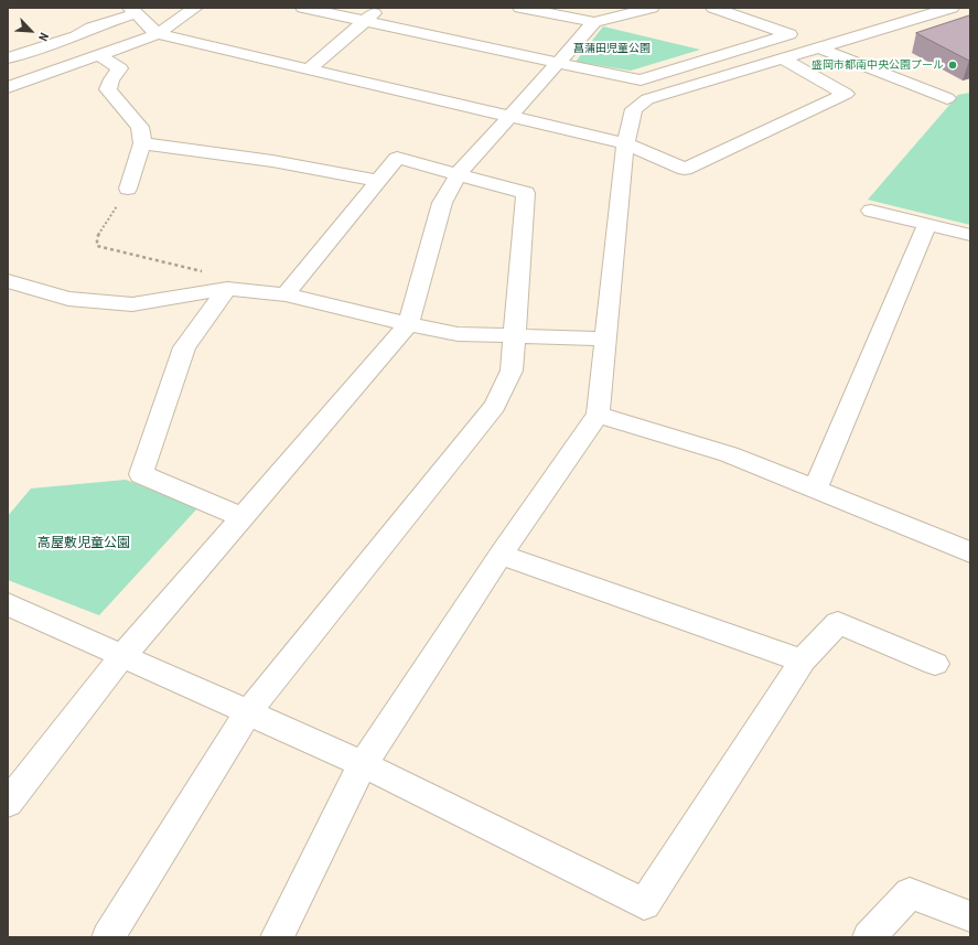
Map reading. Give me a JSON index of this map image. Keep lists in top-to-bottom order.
{
  "parks": ["菖蒲田児童公園", "高屋敷児童公園"],
  "places": ["盛岡市都南中央公園プール"],
  "north": "bottom right"
}
